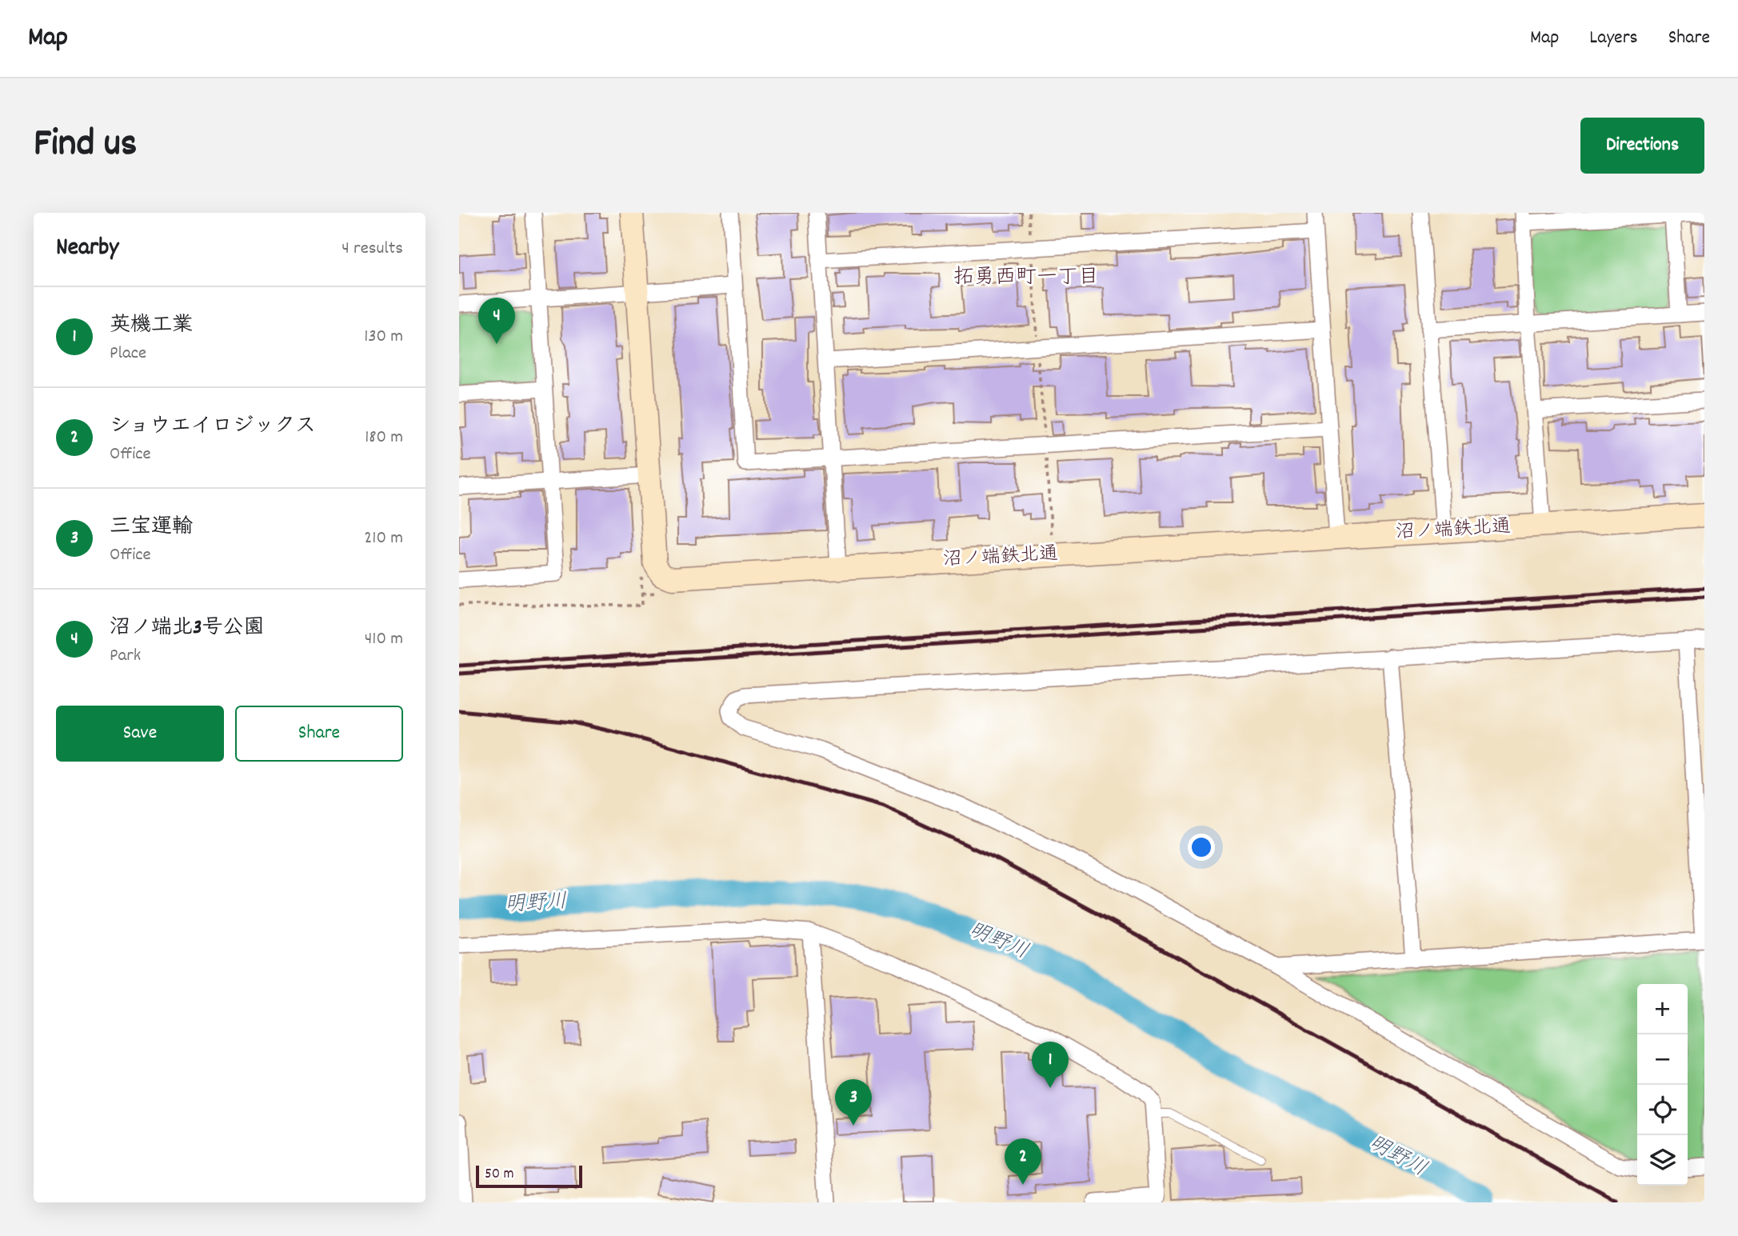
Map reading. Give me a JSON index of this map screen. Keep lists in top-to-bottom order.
{
  "streets": {
    "street": ["沼ノ端鉄北通"]
  },
  "districts": ["拓勇西町一丁目"],
  "water": ["明野川"],
  "scale_bar": "50 m",
  "page": {
    "header": "Map",
    "nav": ["Map", "Layers", "Share"],
    "title": "Find us",
    "buttons": [
      "Directions",
      ["Save", "Share"]
    ],
    "heading": ["Nearby", "4 results"],
    "list": [
      {
        "mark": "1",
        "name": "英機工業",
        "note": "Place",
        "value": "130 m"
      },
      {
        "mark": "2",
        "name": "ショウエイロジックス",
        "note": "Office",
        "value": "180 m"
      },
      {
        "mark": "3",
        "name": "三宝運輸",
        "note": "Office",
        "value": "210 m"
      },
      {
        "mark": "4",
        "name": "沼ノ端北3号公園",
        "note": "Park",
        "value": "410 m"
      }
    ],
    "pins": [
      "4",
      "1",
      "3",
      "2"
    ],
    "map_buttons": ["+", "−"],
    "scale": "50 m"
  }
}
